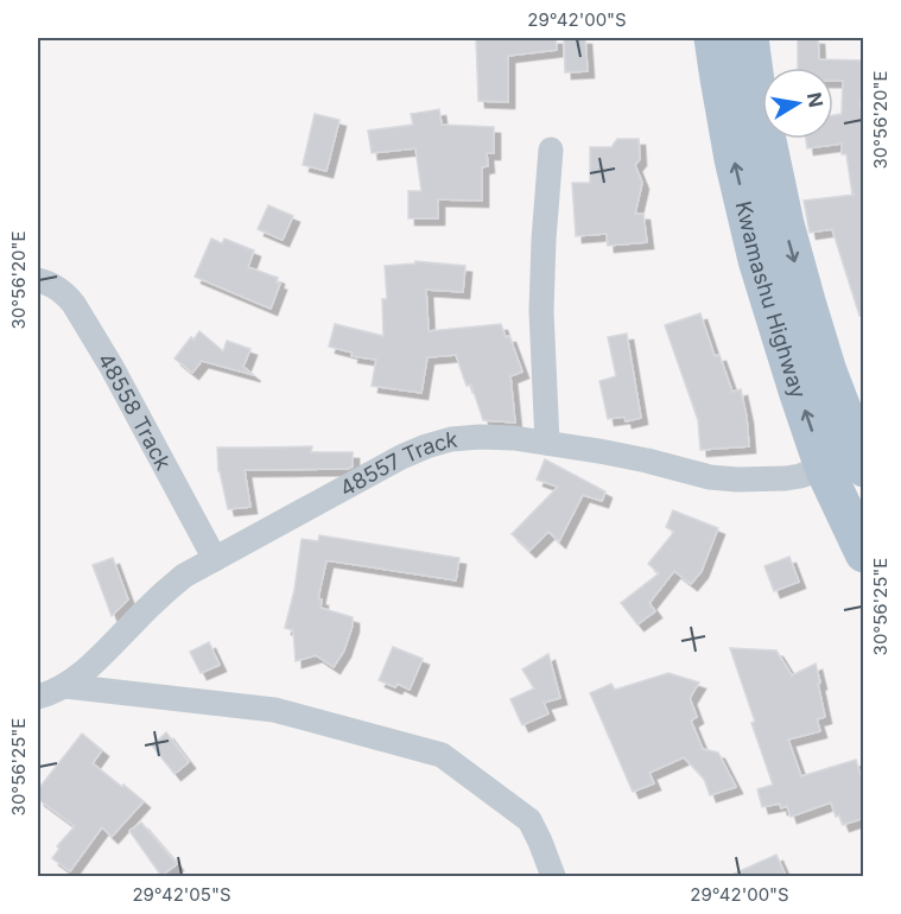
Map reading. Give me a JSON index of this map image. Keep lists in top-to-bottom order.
{
  "streets": {
    "main road": ["Kwamashu Highway"],
    "street": ["48558 Track", "48557 Track"]
  },
  "crossings": [
    ["Kwamashu Highway", "48557 Track"],
    ["48558 Track", "48557 Track"]
  ],
  "north": "right",
  "coordinates": [
    "29°42'00\"S",
    "30°56'20\"E",
    "30°56'25\"E",
    "29°42'05\"S"
  ]
}
